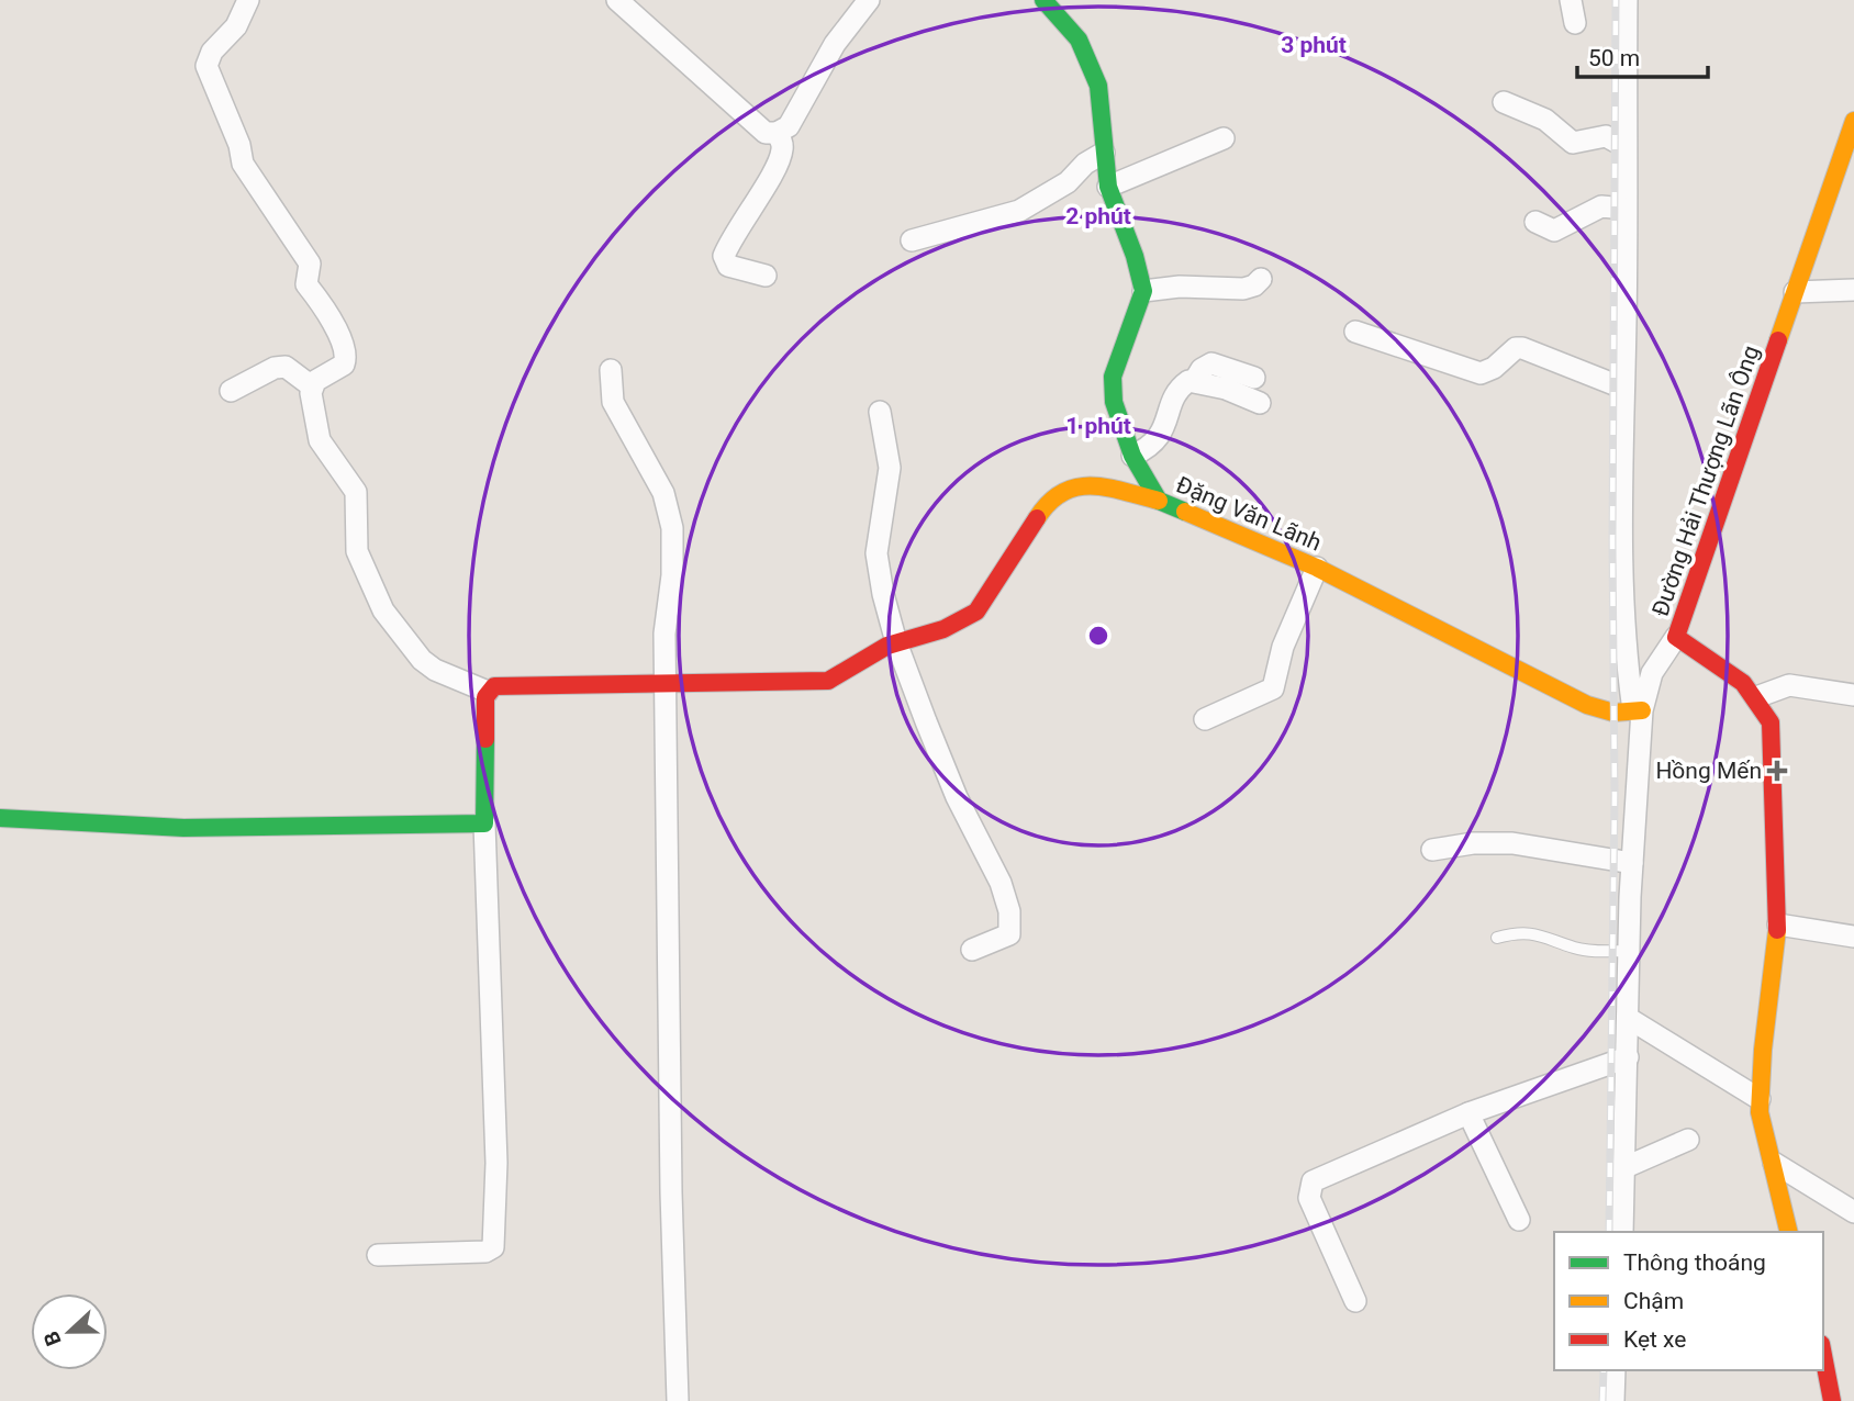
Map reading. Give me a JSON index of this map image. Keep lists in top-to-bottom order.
{
  "streets": {
    "street": ["Đường Hải Thượng Lãn Ông", "Đặng Văn Lãnh"]
  },
  "places": {
    "health": ["Hồng Mến"]
  },
  "legend": ["Thông thoáng", "Chậm", "Kẹt xe"],
  "scale_bar": "50 m",
  "north": "left",
  "rings": ["3 phút", "2 phút", "1 phút"]
}
